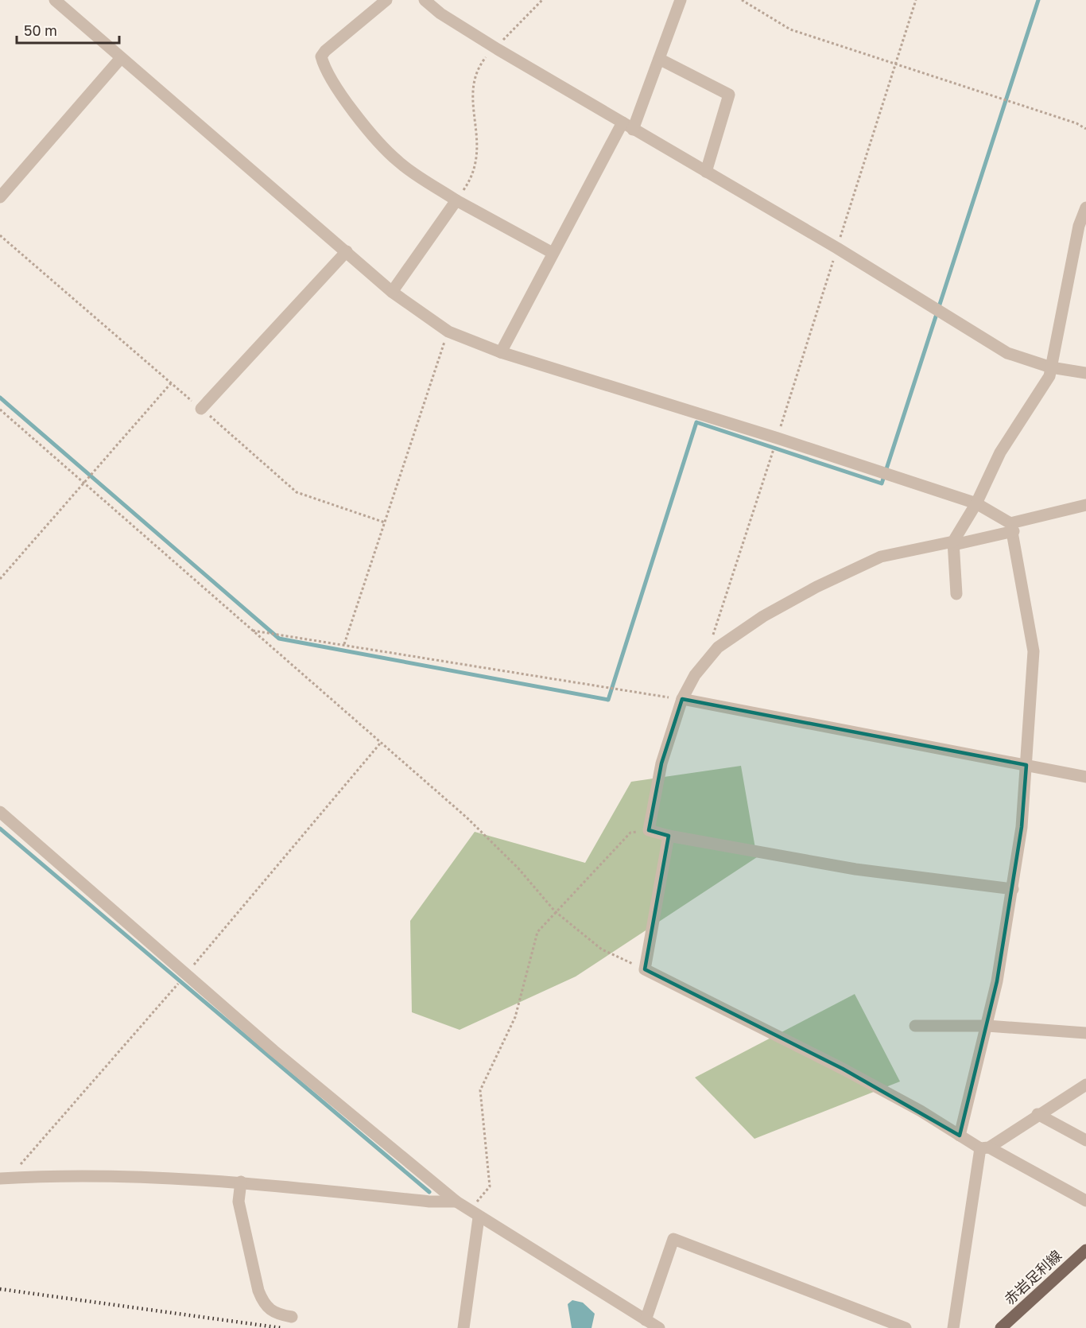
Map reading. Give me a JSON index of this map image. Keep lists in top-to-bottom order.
{
  "streets": {
    "main road": ["赤岩足利線"]
  },
  "scale_bar": "50 m"
}
